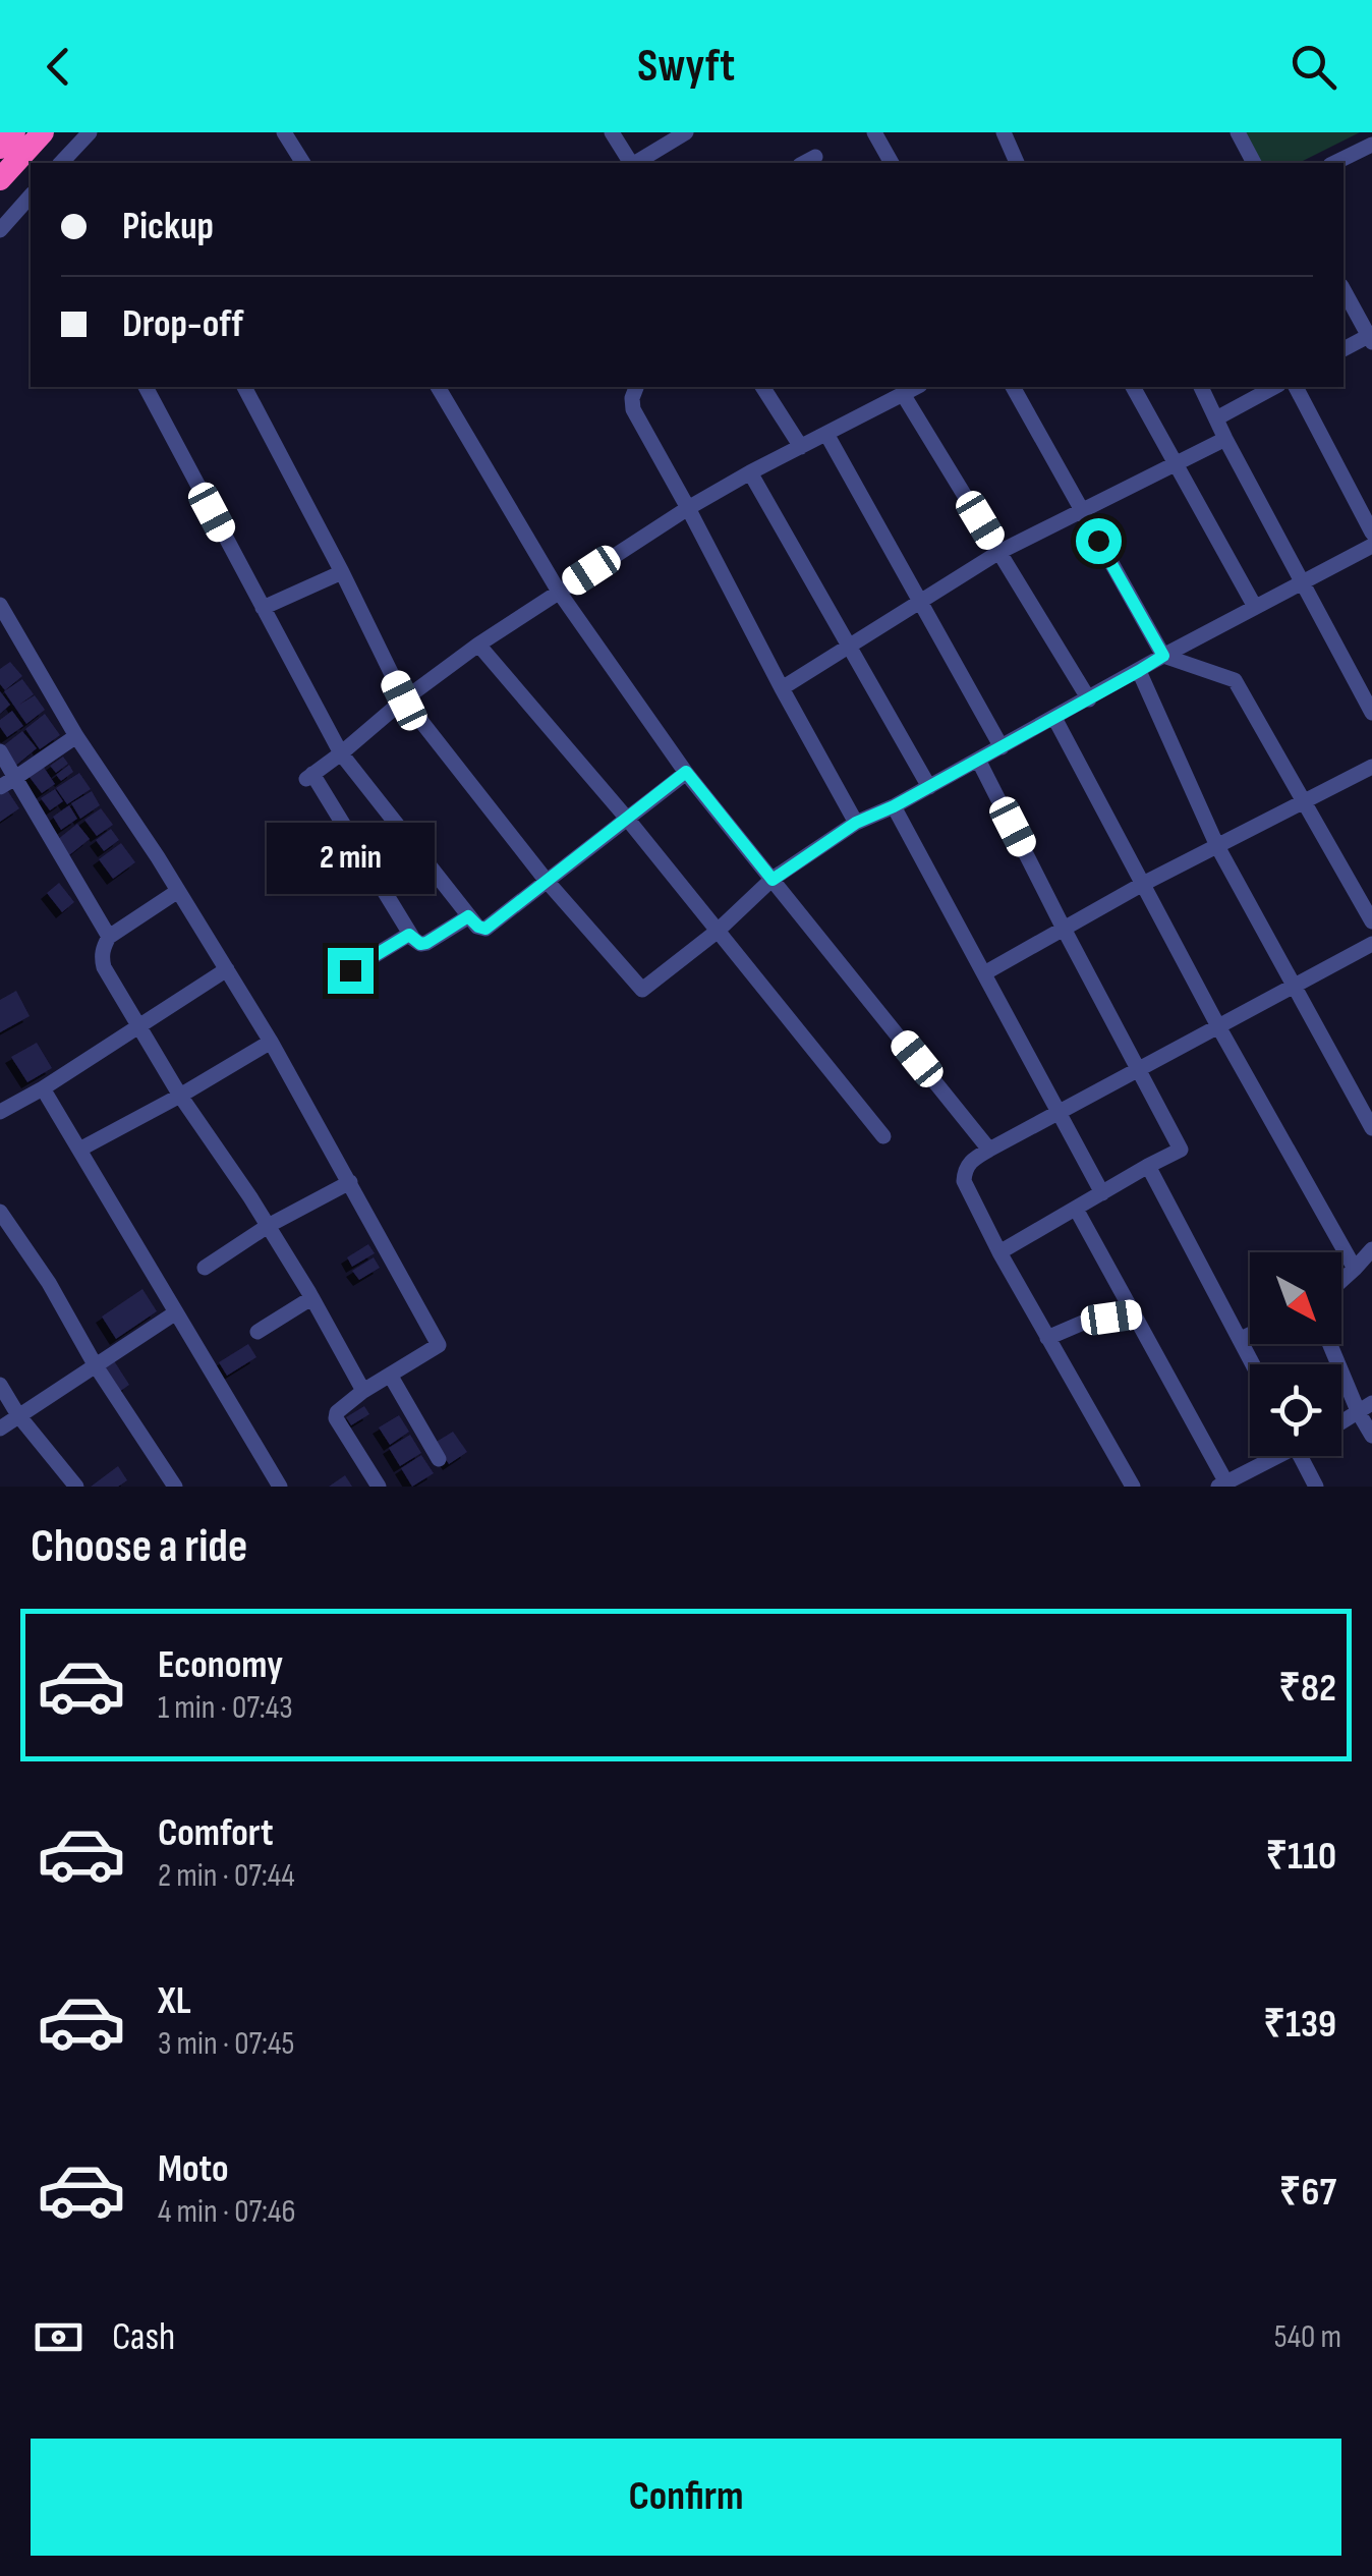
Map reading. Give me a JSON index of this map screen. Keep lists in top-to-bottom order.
{
  "north": "bottom right",
  "page": {
    "header": "Swyft",
    "banner": ["Pickup", "Drop-off"],
    "bubble": "2 min",
    "heading": "Choose a ride",
    "list": [
      {
        "name": "Economy",
        "note": "1 min · 07:43",
        "value": "₹82"
      },
      {
        "name": "Comfort",
        "note": "2 min · 07:44",
        "value": "₹110"
      },
      {
        "name": "XL",
        "note": "3 min · 07:45",
        "value": "₹139"
      },
      {
        "name": "Moto",
        "note": "4 min · 07:46",
        "value": "₹67"
      }
    ],
    "pay": ["Cash", "540 m"],
    "buttons": "Confirm"
  }
}
